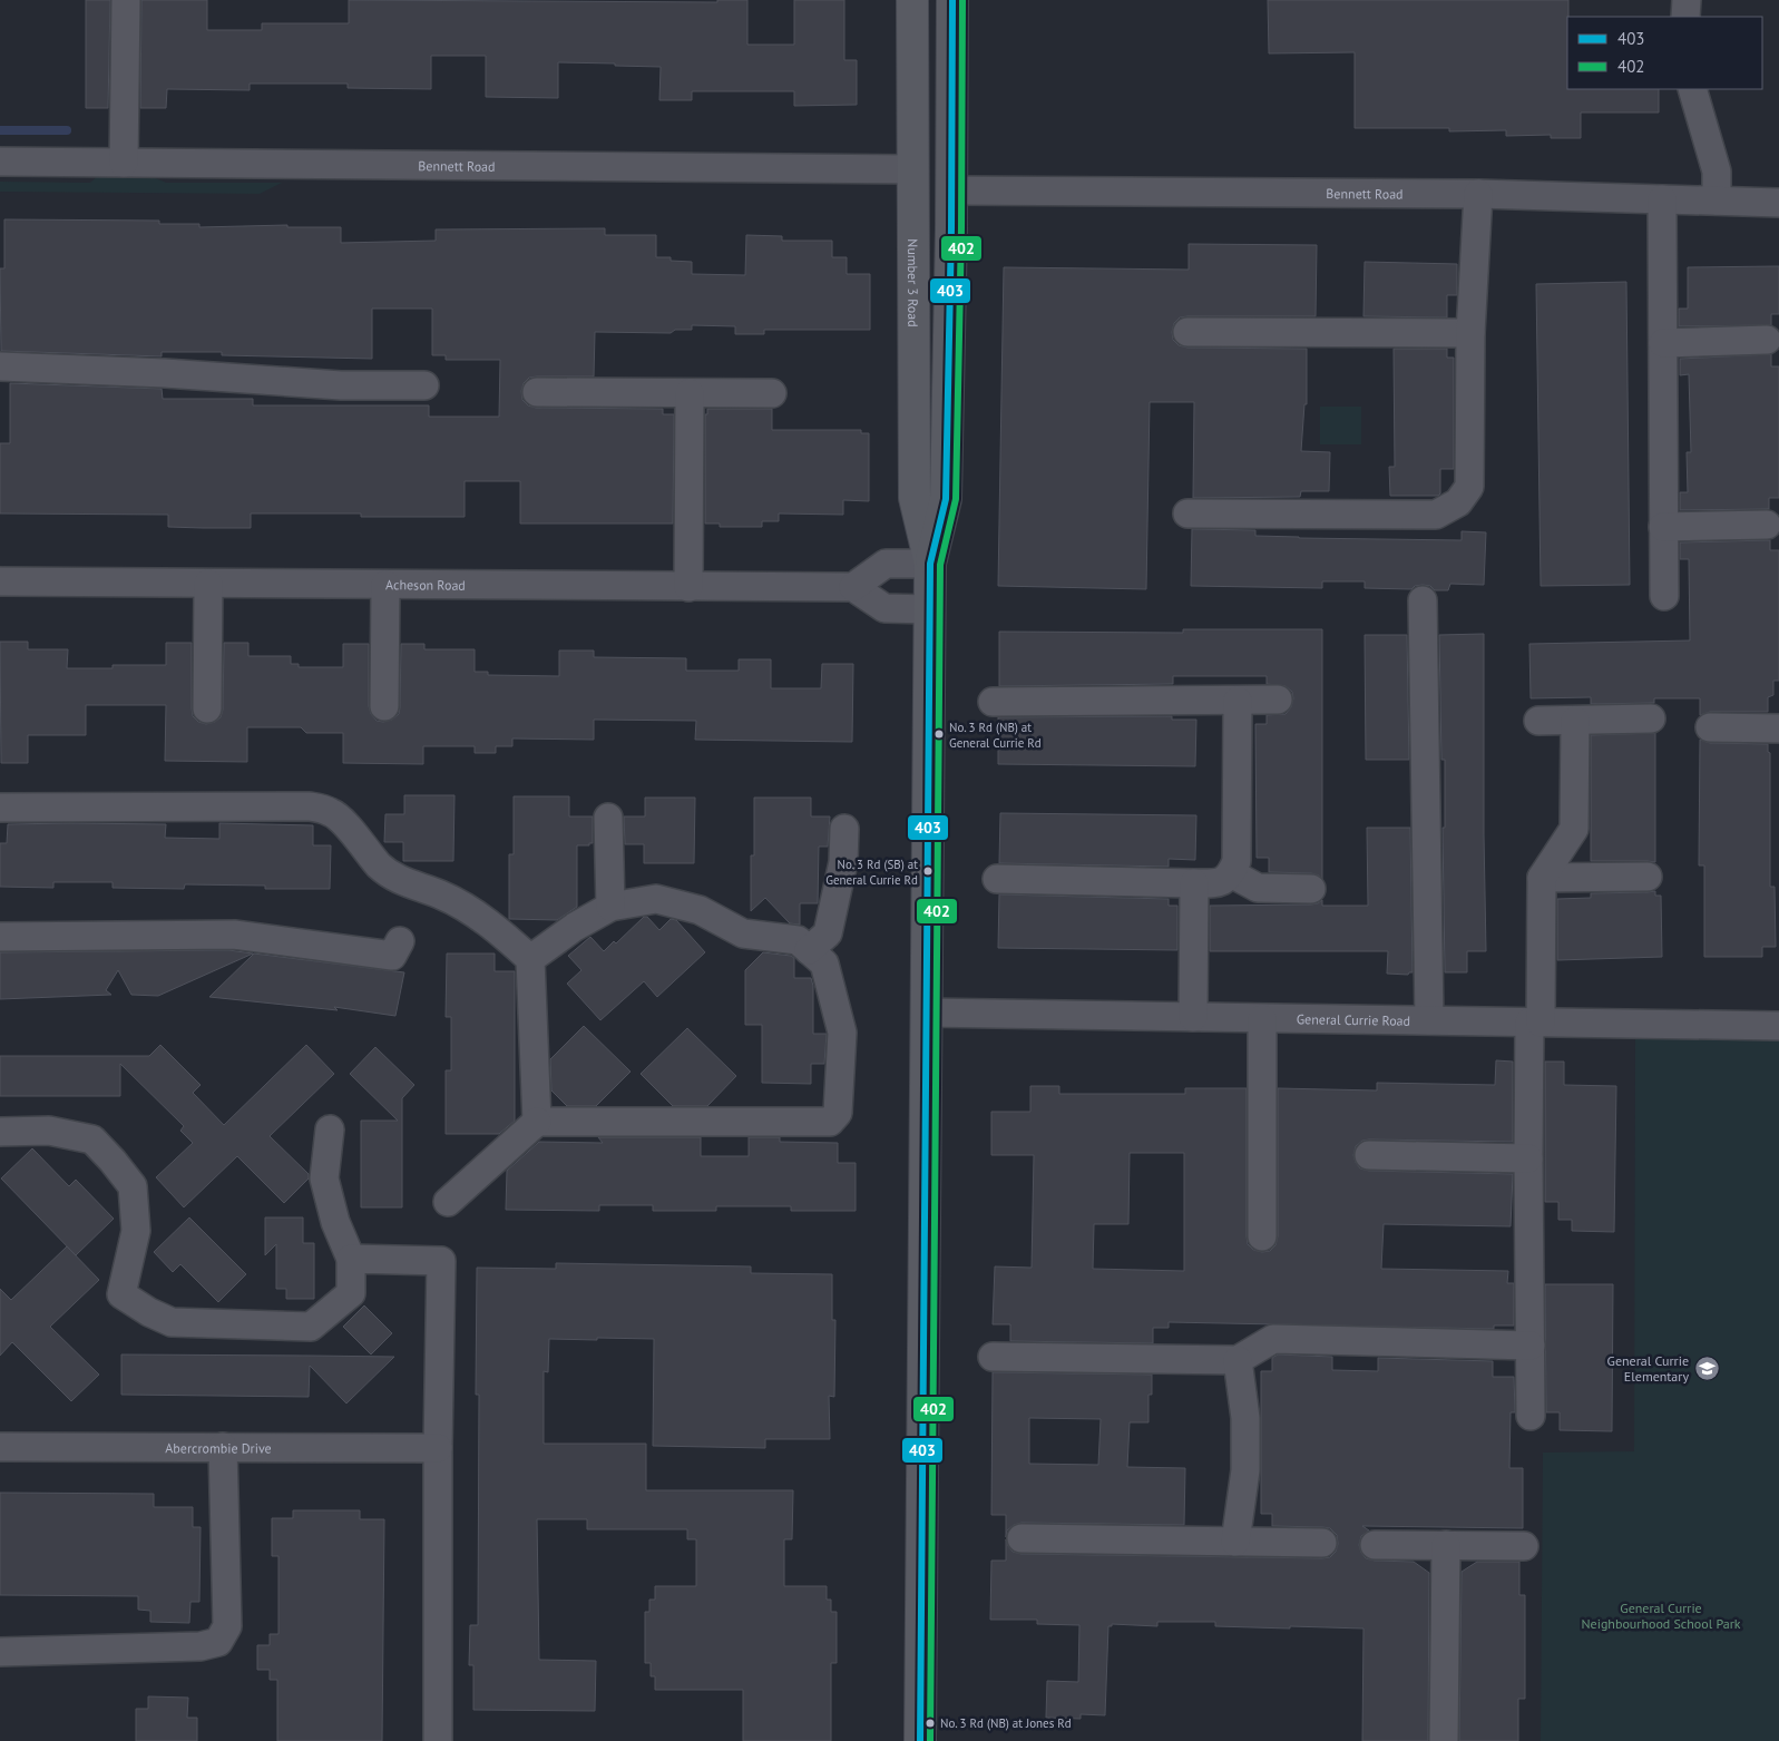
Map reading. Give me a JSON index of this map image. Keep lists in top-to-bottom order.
{
  "streets": {
    "main road": ["Number 3 Road"],
    "street": [
      "Bennett Road",
      "Acheson Road",
      "General Currie Road",
      "Abercrombie Drive"
    ]
  },
  "crossings": [
    ["Bennett Road", "Number 3 Road"],
    ["Number 3 Road", "General Currie Road"]
  ],
  "parks": ["General Currie Neighbourhood School Park"],
  "places": {
    "other": ["No. 3 Rd (NB) at General Currie Rd", "No. 3 Rd (SB) at General Currie Rd", "No. 3 Rd (NB) at Jones Rd"],
    "school or university": ["General Currie Elementary"]
  },
  "lines": ["transit line 403", "transit line 402"],
  "legend": ["403", "402"]
}
